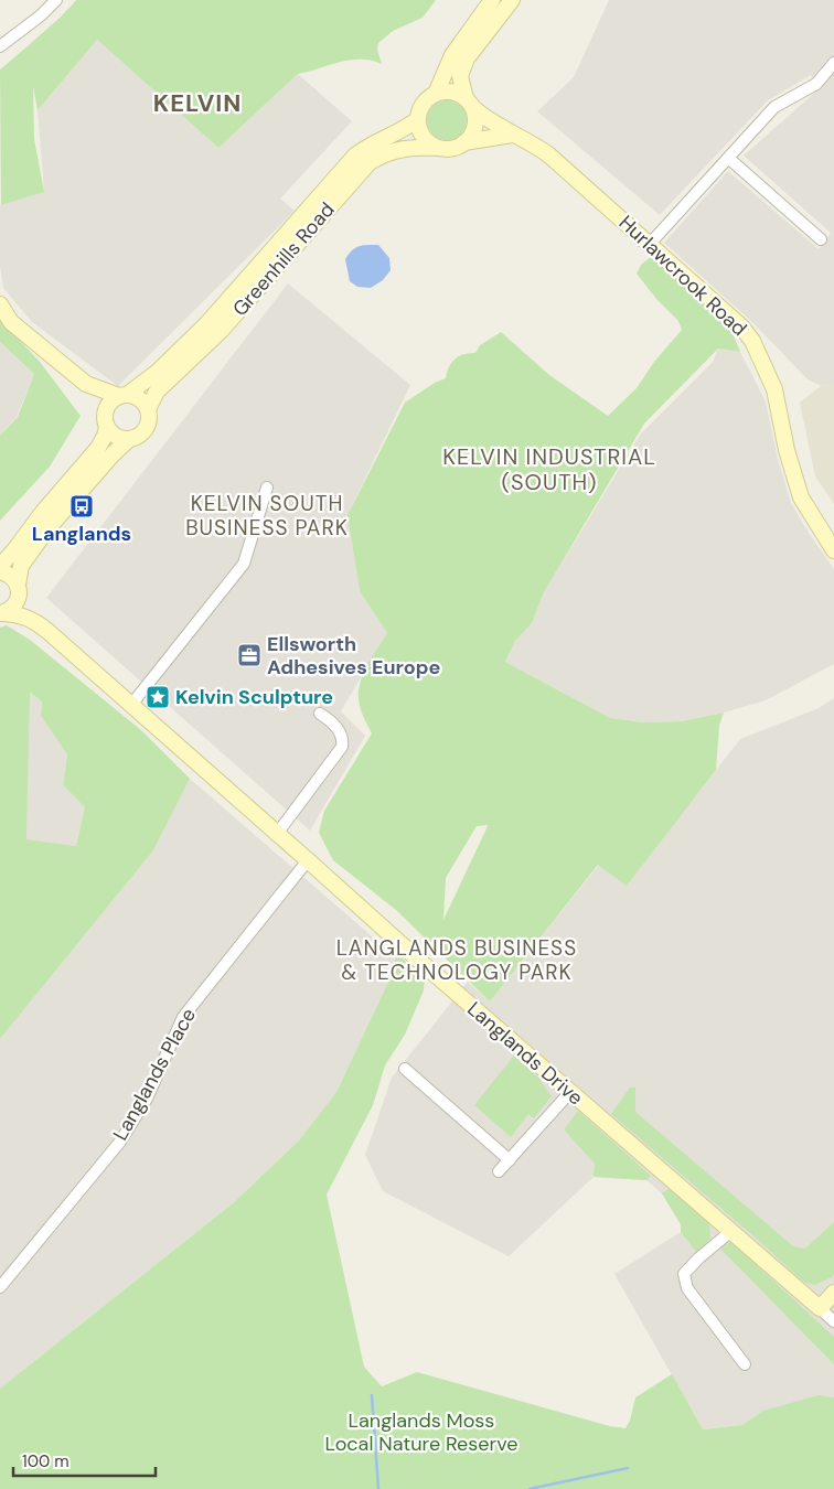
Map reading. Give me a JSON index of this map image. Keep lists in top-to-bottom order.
{
  "streets": {
    "street": [
      "Greenhills Road",
      "Hurlawcrook Road",
      "Langlands Drive",
      "Langlands Place"
    ]
  },
  "crossings": [
    ["Greenhills Road", "Hurlawcrook Road"],
    ["Langlands Drive", "Langlands Place"]
  ],
  "districts": [
    "KELVIN",
    "KELVIN INDUSTRIAL (SOUTH)",
    "KELVIN SOUTH BUSINESS PARK",
    "LANGLANDS BUSINESS & TECHNOLOGY PARK"
  ],
  "parks": ["Langlands Moss Local Nature Reserve"],
  "places": {
    "bus stop": ["Langlands"],
    "office": ["Ellsworth Adhesives Europe"],
    "place": ["Kelvin Sculpture"]
  },
  "scale_bar": "100 m"
}
